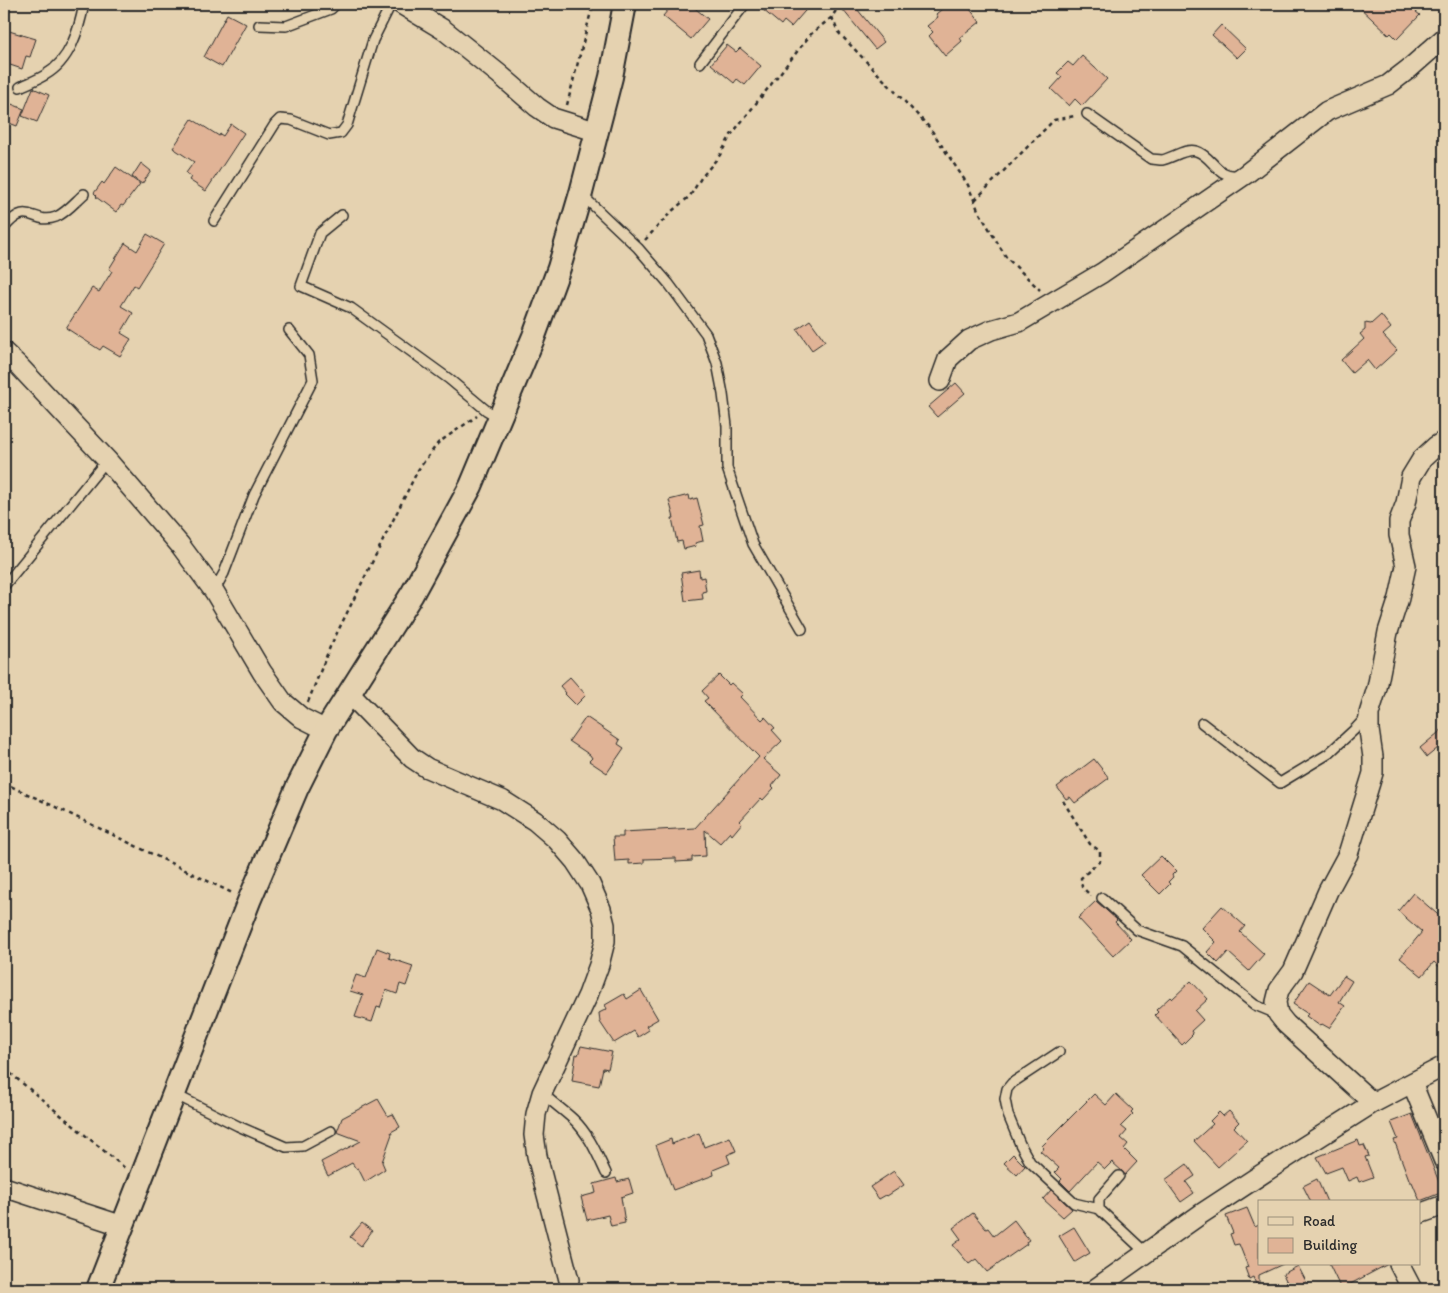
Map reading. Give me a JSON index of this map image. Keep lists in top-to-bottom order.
{
  "legend": ["Road", "Building"]
}
